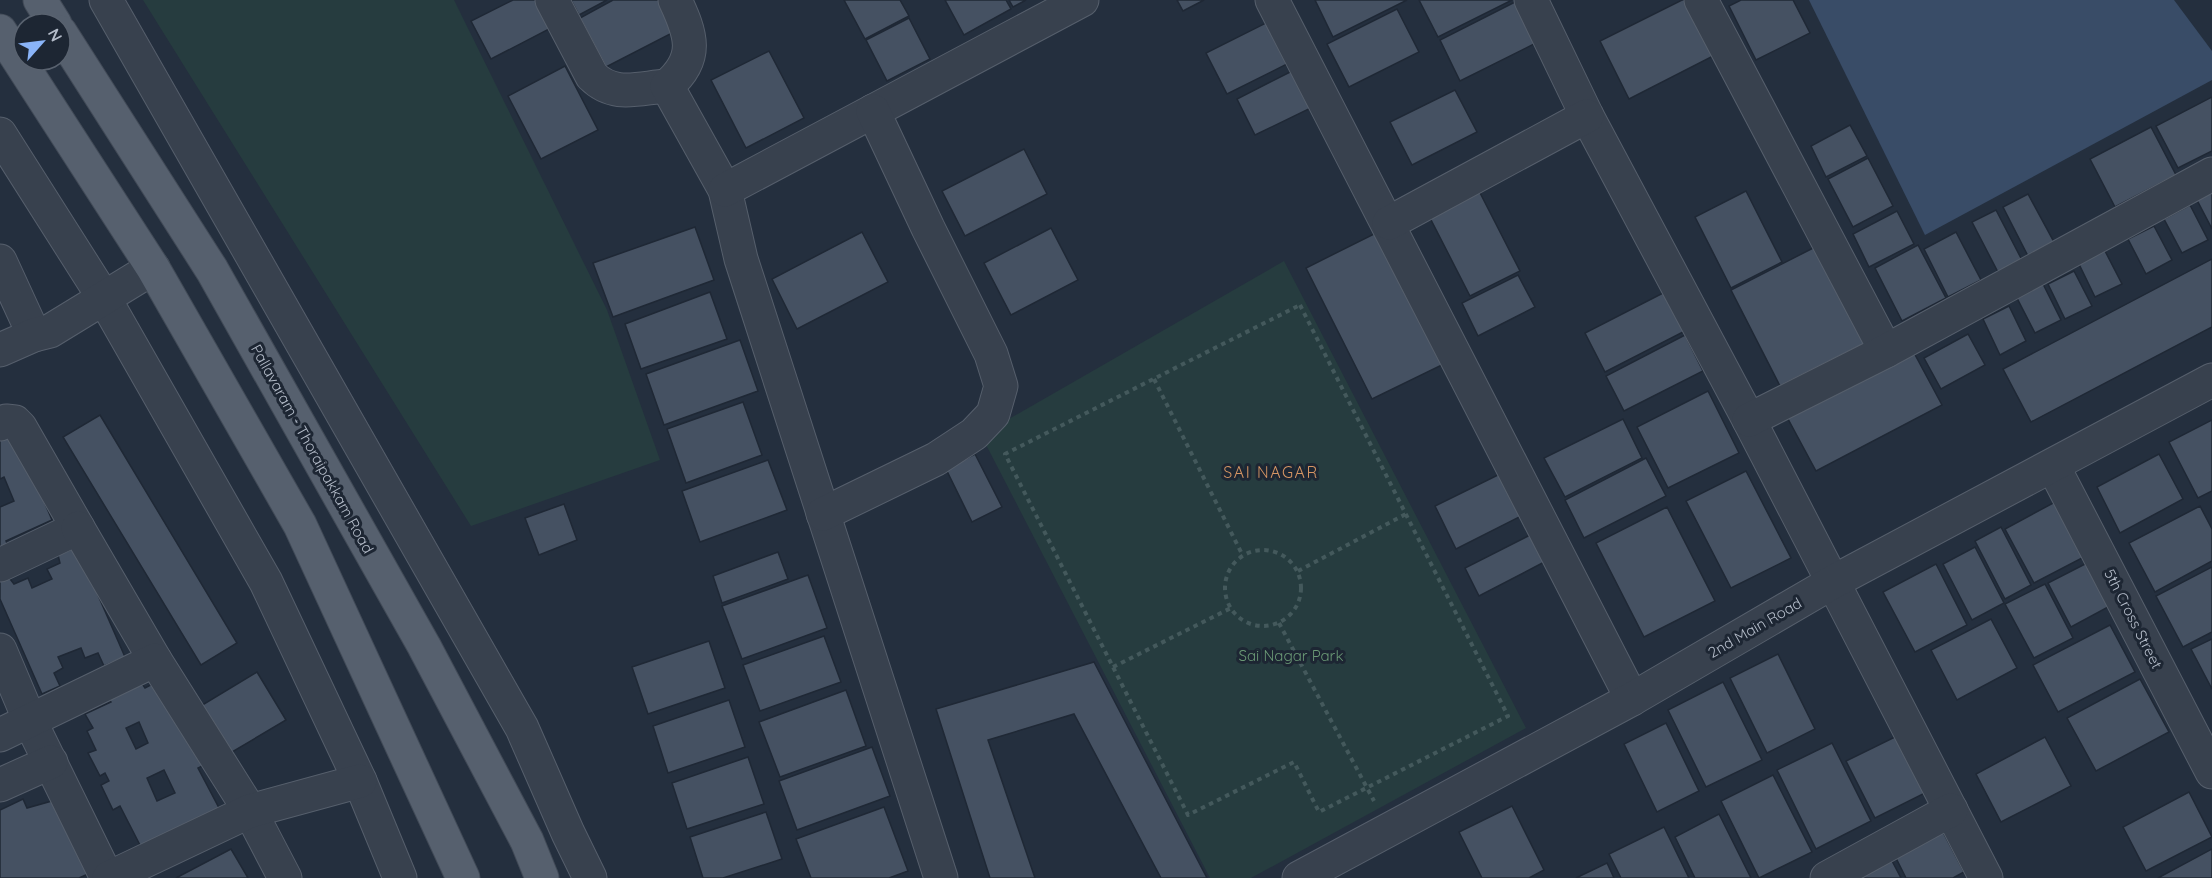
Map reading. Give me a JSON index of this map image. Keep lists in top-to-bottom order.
{
  "streets": {
    "main road": ["Pallavaram - Thoraipakkam Road"],
    "street": ["5th Cross Street", "2nd Main Road"]
  },
  "crossings": [
    ["5th Cross Street", "2nd Main Road"]
  ],
  "districts": ["SAI NAGAR"],
  "parks": ["Sai Nagar Park"],
  "north": "top right"
}
